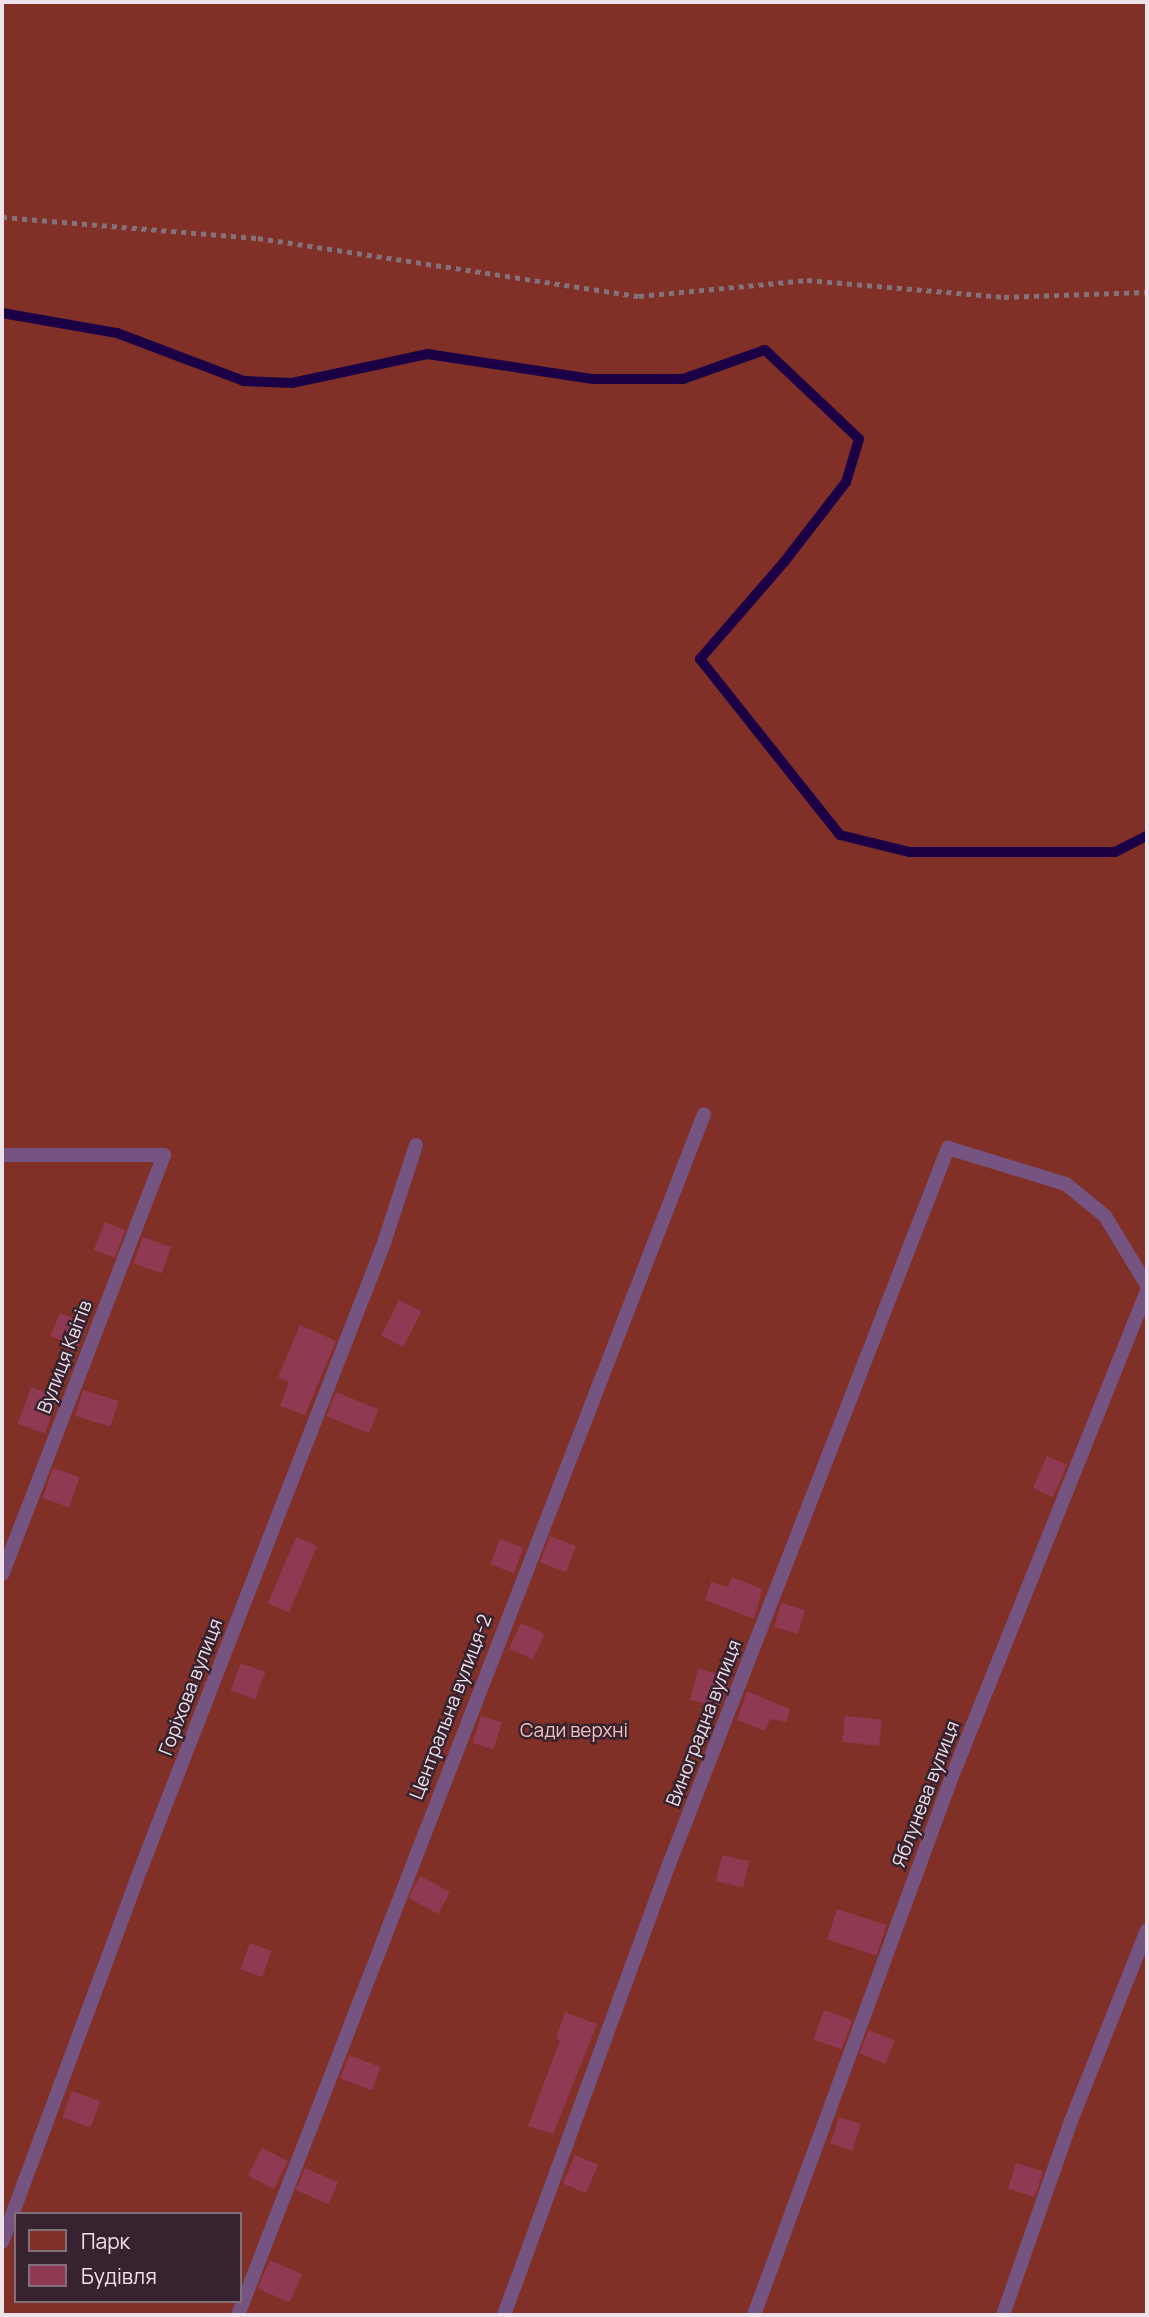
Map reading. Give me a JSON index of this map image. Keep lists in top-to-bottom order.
{
  "streets": {
    "lane": [
      "Вулиця Квітів",
      "Горіхова вулиця",
      "Центральна вулиця-2",
      "Виноградна вулиця",
      "Яблунева вулиця"
    ]
  },
  "parks": ["Сади верхні"],
  "legend": ["Парк", "Будівля"]
}
